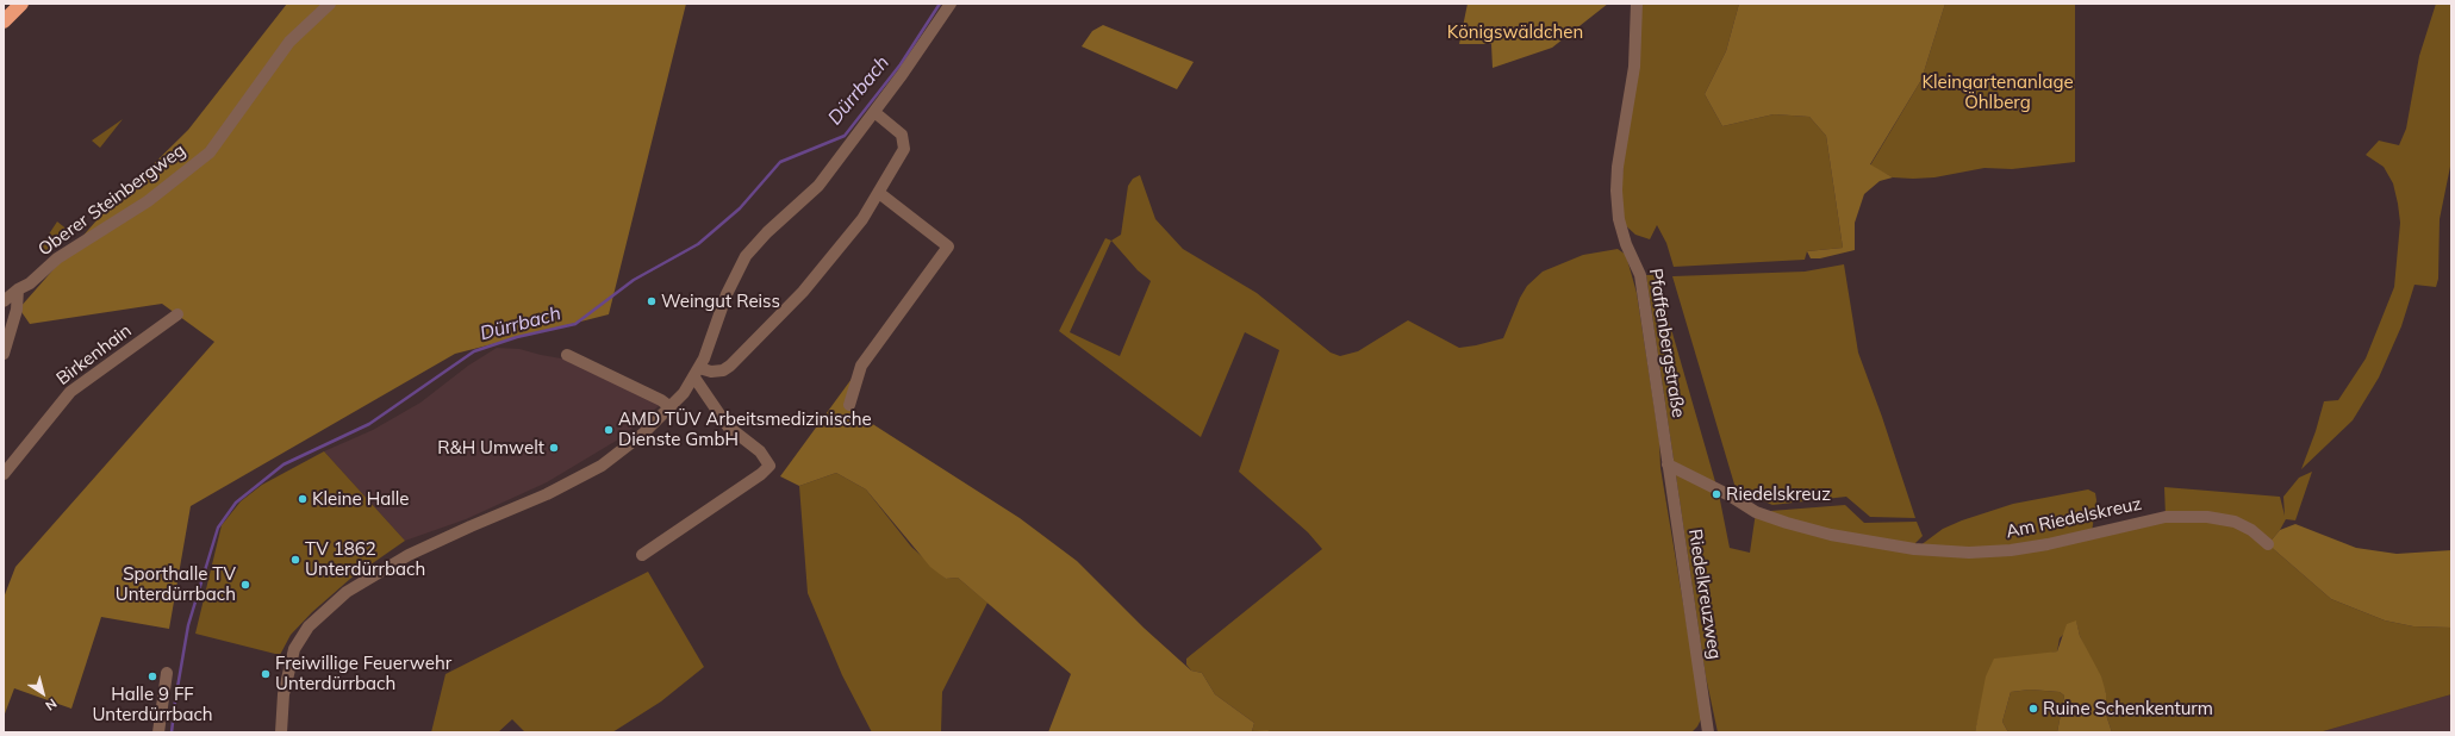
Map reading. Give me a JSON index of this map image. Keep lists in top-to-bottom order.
{
  "streets": {
    "street": [
      "Oberer Steinbergweg",
      "Pfaffenbergstraße",
      "Birkenhain",
      "Am Riedelskreuz",
      "Riedelkreuzweg"
    ]
  },
  "crossings": [
    ["Pfaffenbergstraße", "Am Riedelskreuz"],
    ["Pfaffenbergstraße", "Riedelkreuzweg"],
    ["Am Riedelskreuz", "Riedelkreuzweg"]
  ],
  "water": ["Dürrbach"],
  "parks": ["Königswäldchen", "Kleingartenanlage Öhlberg"],
  "places": [
    "Weingut Reiss",
    "AMD TÜV Arbeitsmedizinische Dienste GmbH",
    "R&H Umwelt",
    "Riedelskreuz",
    "Kleine Halle",
    "TV 1862 Unterdürrbach",
    "Sporthalle TV Unterdürrbach",
    "Freiwillige Feuerwehr Unterdürrbach",
    "Halle 9 FF Unterdürrbach",
    "Ruine Schenkenturm"
  ],
  "north": "bottom right"
}
